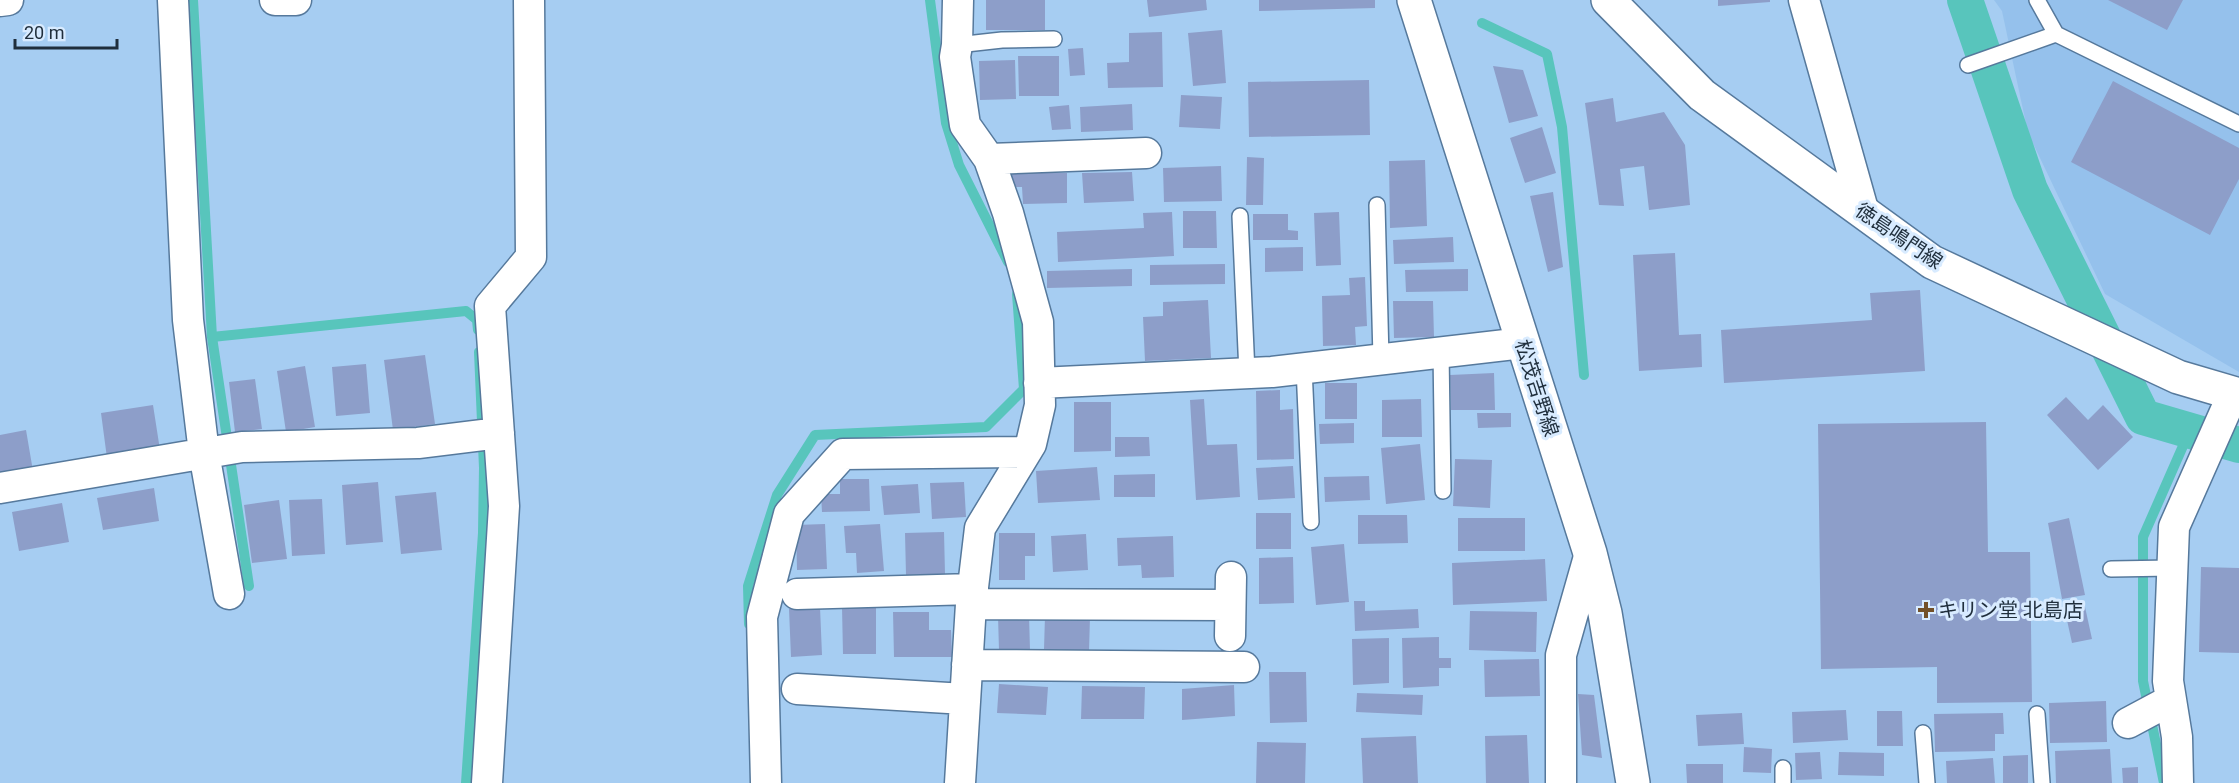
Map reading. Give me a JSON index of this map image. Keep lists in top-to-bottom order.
{
  "streets": {
    "main road": ["徳島鳴門線", "松茂吉野線"]
  },
  "places": {
    "health": ["キリン堂 北島店"]
  },
  "scale_bar": "20 m"
}
